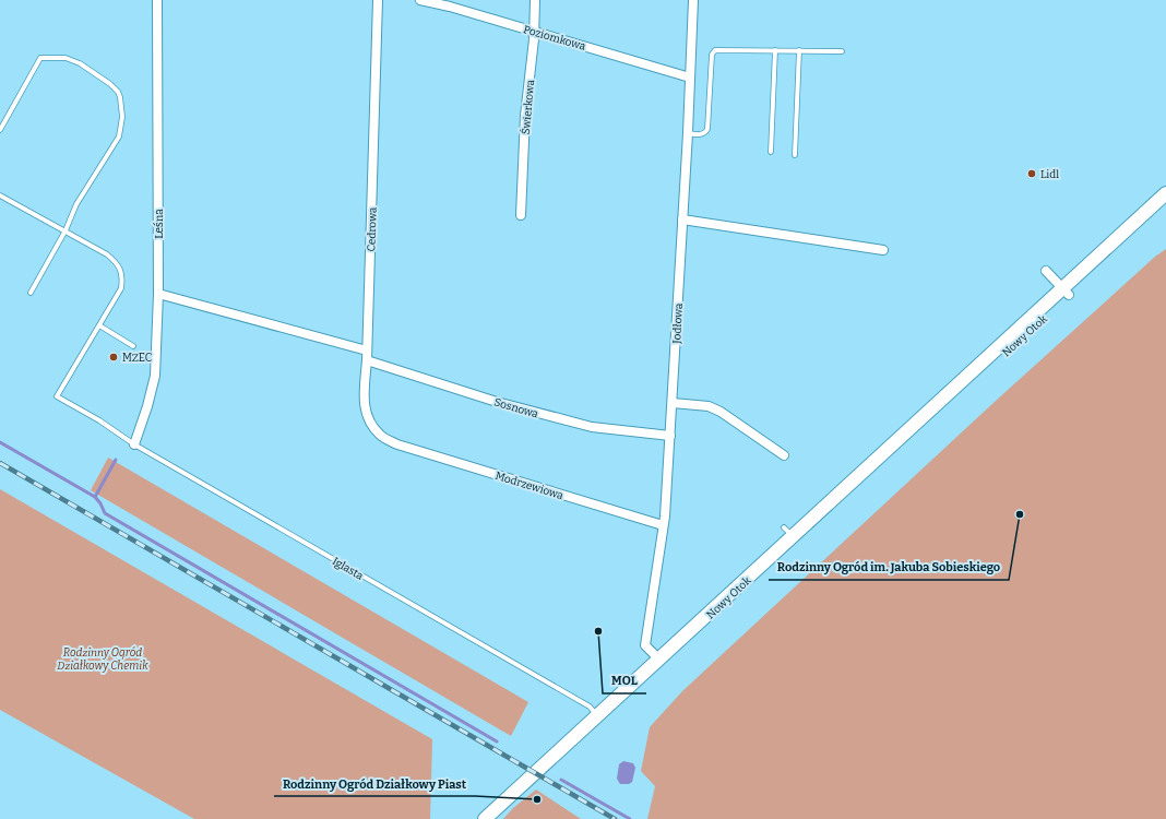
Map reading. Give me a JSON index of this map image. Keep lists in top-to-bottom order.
{
  "streets": {
    "main road": ["Nowy Otok"],
    "street": [
      "Poziomkowa",
      "Świerkowa",
      "Leśna",
      "Cedrowa",
      "Jodłowa",
      "Sosnowa",
      "Modrzewiowa"
    ],
    "lane": ["Iglasta"]
  },
  "crossings": [
    ["Poziomkowa", "Świerkowa"],
    ["Poziomkowa", "Jodłowa"],
    ["Leśna", "Iglasta"],
    ["Cedrowa", "Sosnowa"],
    ["Cedrowa", "Modrzewiowa"],
    ["Jodłowa", "Nowy Otok"],
    ["Jodłowa", "Sosnowa"],
    ["Jodłowa", "Modrzewiowa"],
    ["Nowy Otok", "Iglasta"]
  ],
  "parks": ["Rodzinny Ogród Działkowy Chemik"],
  "places": [
    "Lidl",
    "MZEC",
    "Rodzinny Ogród im. Jakuba Sobieskiego",
    "MOL",
    "Rodzinny Ogród Działkowy Piast"
  ]
}
